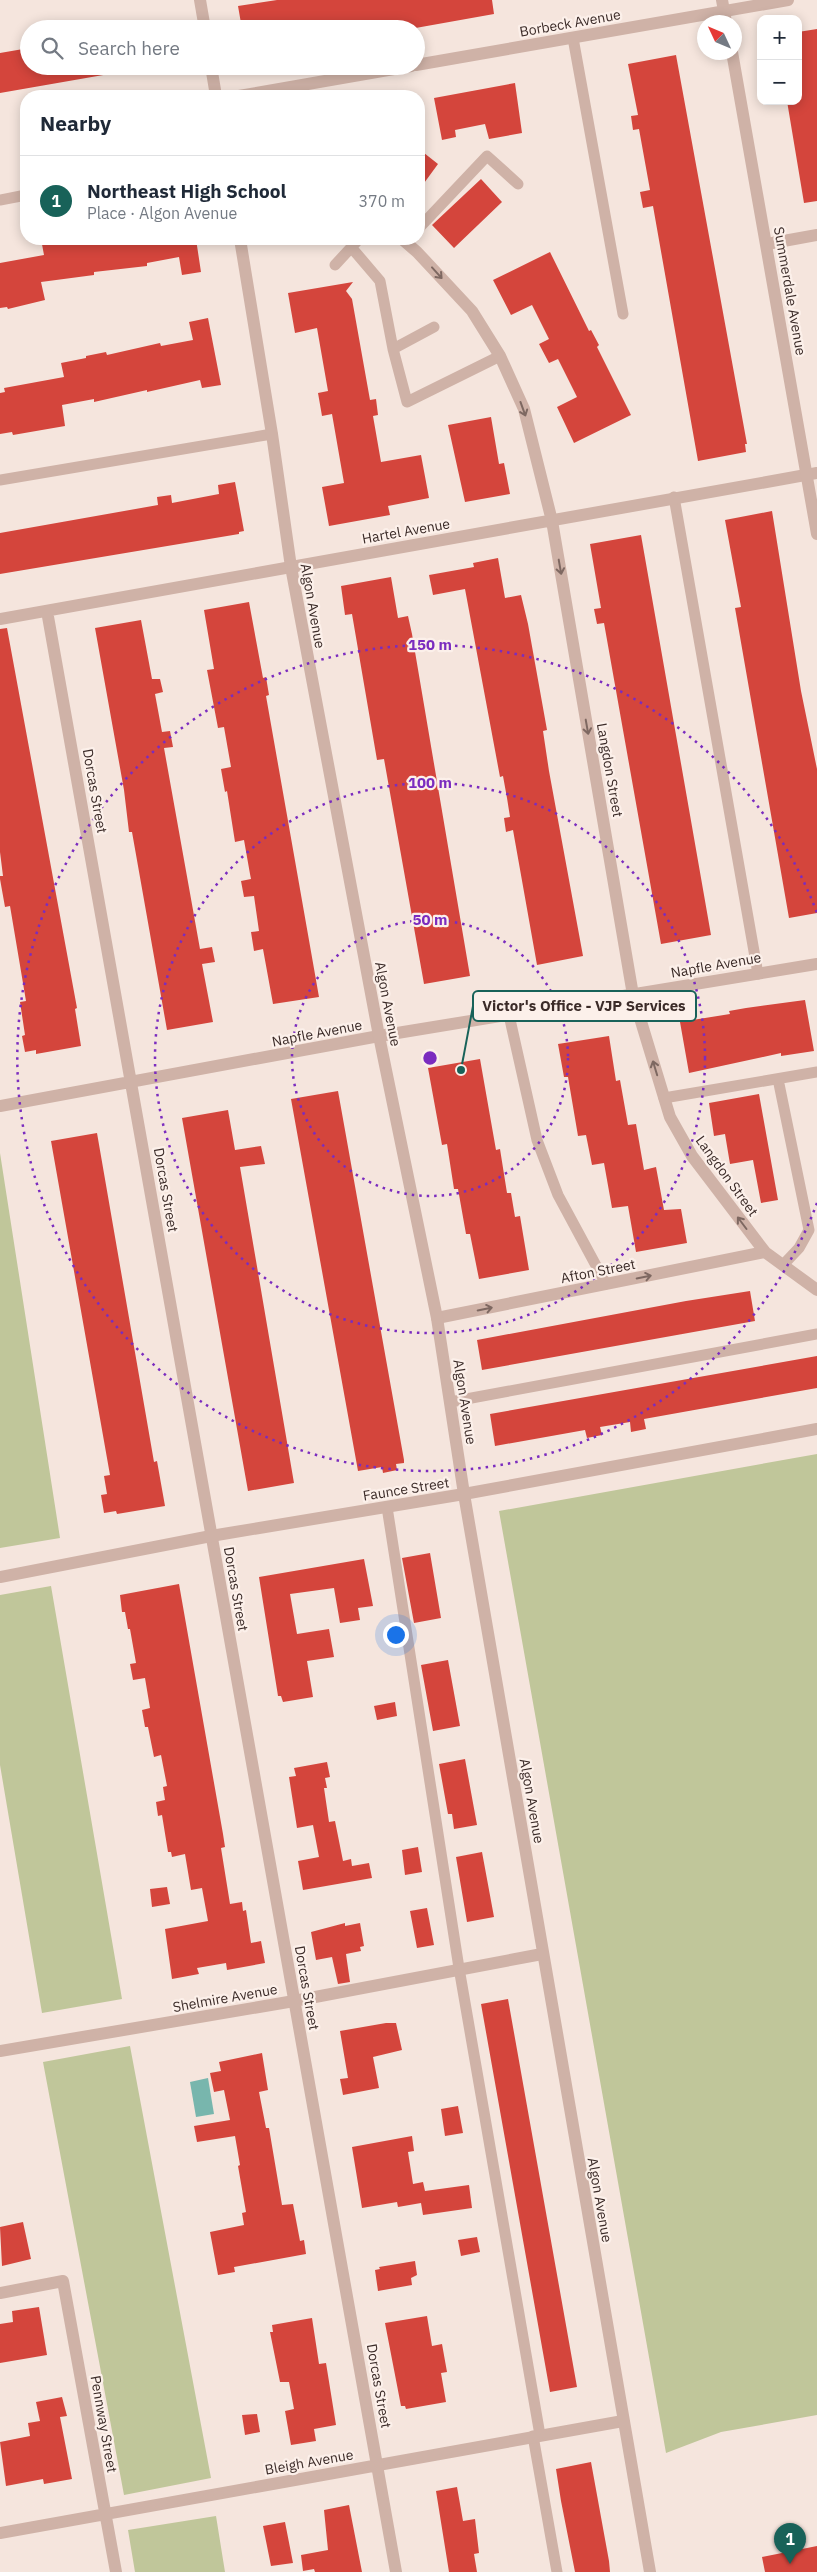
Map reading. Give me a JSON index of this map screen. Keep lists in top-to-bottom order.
{
  "streets": {
    "street": [
      "Borbeck Avenue",
      "Summerdale Avenue",
      "Hartel Avenue",
      "Algon Avenue",
      "Langdon Street",
      "Dorcas Street",
      "Napfle Avenue",
      "Afton Street",
      "Faunce Street",
      "Shelmire Avenue",
      "Pennway Street",
      "Bleigh Avenue"
    ]
  },
  "crossings": [
    ["Summerdale Avenue", "Hartel Avenue"],
    ["Hartel Avenue", "Algon Avenue"],
    ["Hartel Avenue", "Langdon Street"],
    ["Hartel Avenue", "Dorcas Street"],
    ["Algon Avenue", "Napfle Avenue"],
    ["Algon Avenue", "Afton Street"],
    ["Algon Avenue", "Faunce Street"],
    ["Algon Avenue", "Shelmire Avenue"],
    ["Algon Avenue", "Bleigh Avenue"],
    ["Langdon Street", "Napfle Avenue"],
    ["Langdon Street", "Afton Street"],
    ["Dorcas Street", "Napfle Avenue"],
    ["Dorcas Street", "Faunce Street"],
    ["Dorcas Street", "Shelmire Avenue"],
    ["Dorcas Street", "Bleigh Avenue"],
    ["Pennway Street", "Bleigh Avenue"]
  ],
  "one_way": ["Afton Street"],
  "places": ["Victor's Office - VJP Services"],
  "north": "top left",
  "page": {
    "map_buttons": ["+", "−"],
    "search": "Search here",
    "heading": "Nearby",
    "list": [
      {
        "mark": "1",
        "name": "Northeast High School",
        "note": "Place · Algon Avenue",
        "value": "370 m"
      }
    ],
    "pins": "1"
  },
  "rings": ["150 m", "100 m", "50 m"]
}
